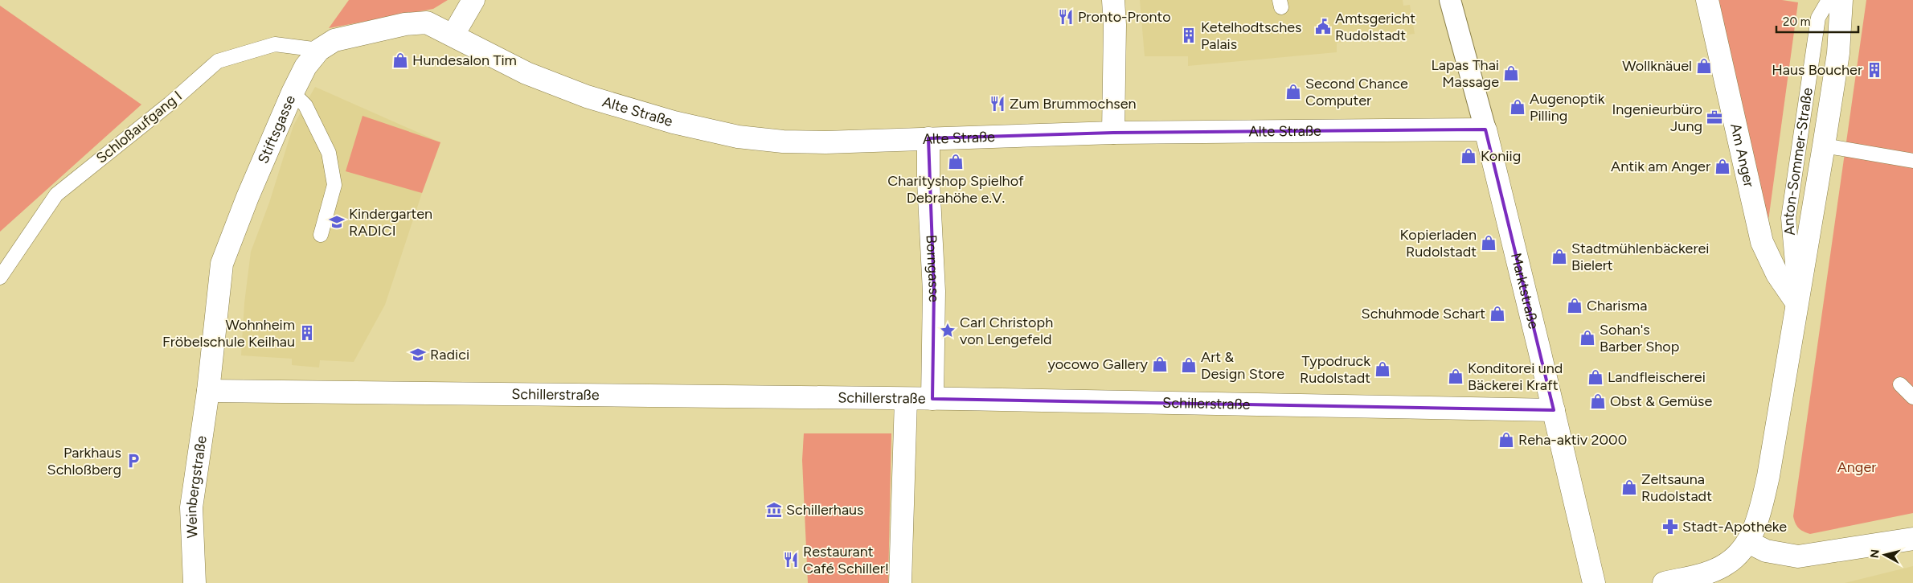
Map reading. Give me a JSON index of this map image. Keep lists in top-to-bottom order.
{
  "streets": {
    "street": [
      "Alte Straße",
      "Stiftsgasse",
      "Am Anger",
      "Anton-Sommer-Straße",
      "Borngasse",
      "Marktstraße",
      "Schillerstraße",
      "Weinbergstraße"
    ],
    "lane": ["Schloßaufgang I"]
  },
  "crossings": [
    ["Alte Straße", "Stiftsgasse"],
    ["Alte Straße", "Borngasse"],
    ["Alte Straße", "Marktstraße"],
    ["Schloßaufgang I", "Stiftsgasse"],
    ["Stiftsgasse", "Schillerstraße"],
    ["Stiftsgasse", "Weinbergstraße"],
    ["Am Anger", "Anton-Sommer-Straße"],
    ["Borngasse", "Schillerstraße"],
    ["Marktstraße", "Schillerstraße"],
    ["Schillerstraße", "Weinbergstraße"]
  ],
  "parks": ["Anger"],
  "places": {
    "restaurant": ["Pronto-Pronto", "Zum Brummochsen", "Restaurant Café Schiller!"],
    "public building": ["Amtsgericht Rudolstadt"],
    "building": ["Ketelhodtsches Palais", "Haus Boucher", "Wohnheim Fröbelschule Keilhau"],
    "shop": [
      "Hundesalon Tim",
      "Wollknäuel",
      "Lapas Thai Massage",
      "Second Chance Computer",
      "Augenoptik Pilling",
      "Koniig",
      "Charityshop Spielhof Debrahöhe e.V.",
      "Antik am Anger",
      "Kopierladen Rudolstadt",
      "Stadtmühlenbäckerei Bielert",
      "Charisma",
      "Schuhmode Schart",
      "Sohan's Barber Shop",
      "yocowo Gallery",
      "Art & Design Store",
      "Typodruck Rudolstadt",
      "Konditorei und Bäckerei Kraft",
      "Landfleischerei",
      "Obst & Gemüse",
      "Reha-aktiv 2000",
      "Zeltsauna Rudolstadt"
    ],
    "office": ["Ingenieurbüro Jung"],
    "school or university": ["Kindergarten RADICI", "Radici"],
    "place": ["Carl Christoph von Lengefeld"],
    "parking": ["Parkhaus Schloßberg"],
    "museum": ["Schillerhaus"],
    "pharmacy": ["Stadt-Apotheke"]
  },
  "scale_bar": "20 m",
  "north": "left"
}
